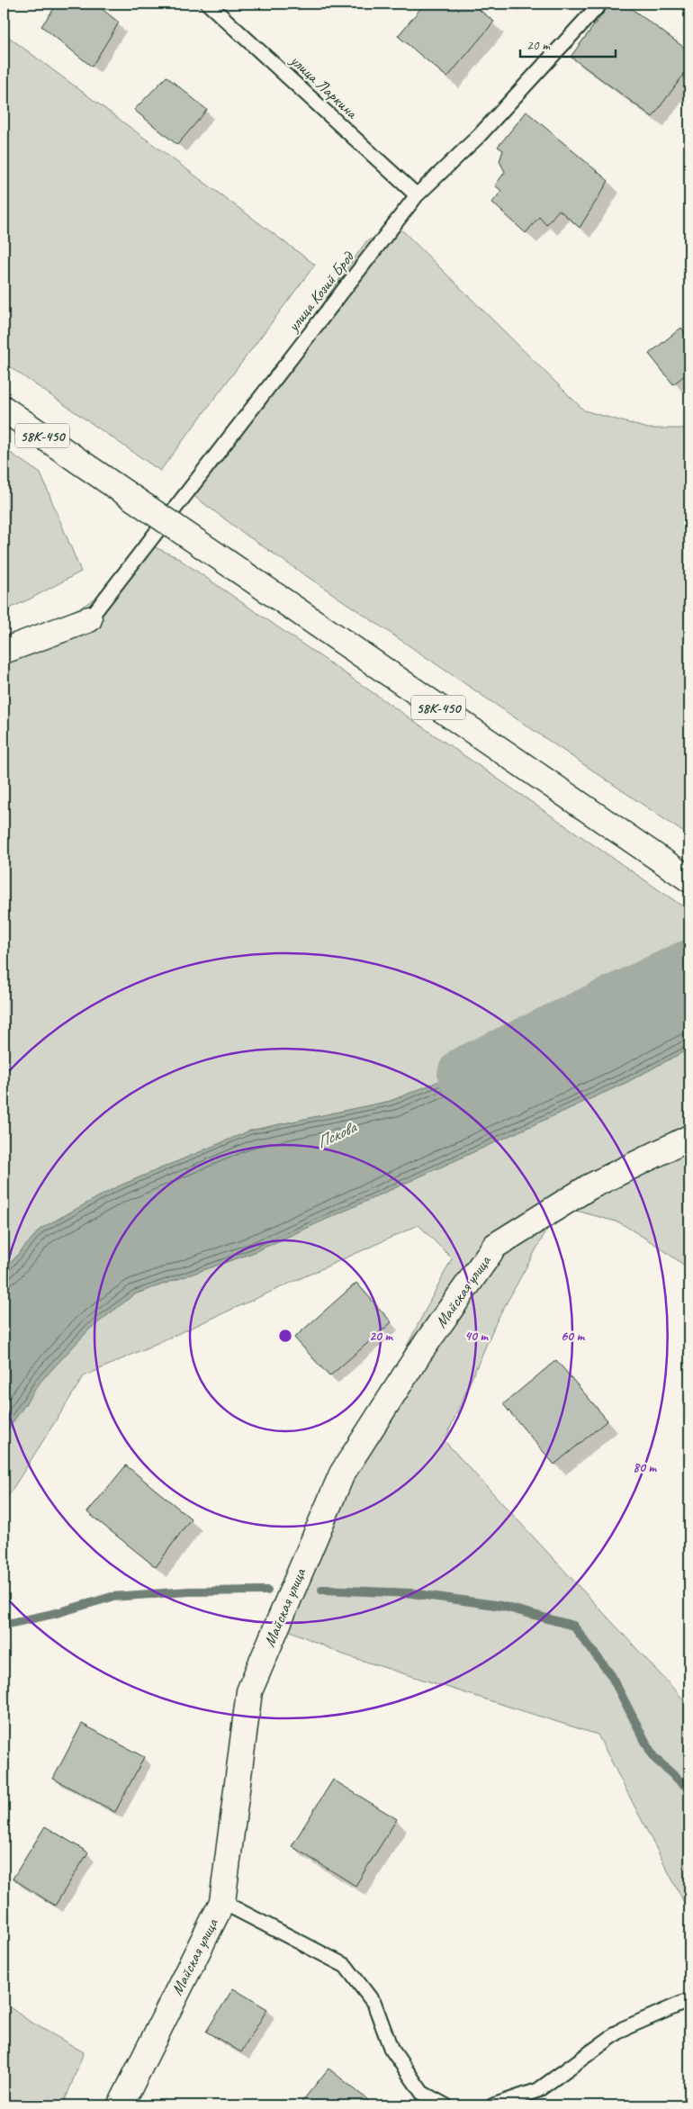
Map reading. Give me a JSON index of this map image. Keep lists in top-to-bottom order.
{
  "streets": {
    "main road": ["58К-450", "Майская улица"],
    "lane": ["улица Ларкина", "улица Козий Брод"]
  },
  "crossings": [
    ["улица Ларкина", "улица Козий Брод"]
  ],
  "water": ["Пскова"],
  "scale_bar": "20 m",
  "rings": [
    "20 m",
    "40 m",
    "60 m",
    "80 m"
  ]
}
